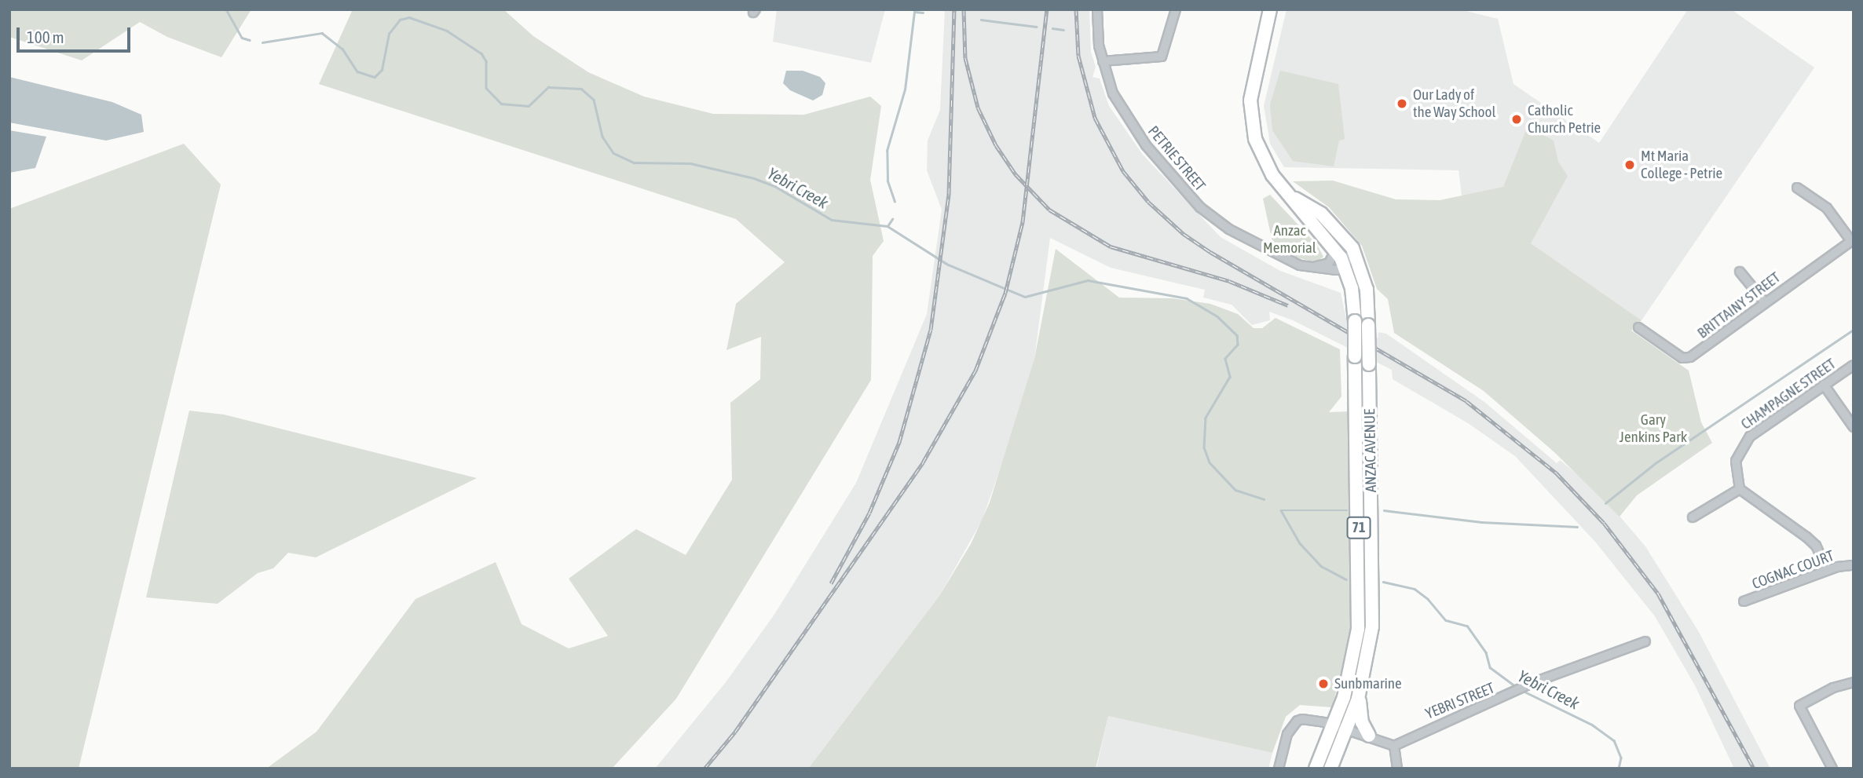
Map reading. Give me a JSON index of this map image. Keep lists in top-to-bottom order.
{
  "streets": {
    "highway": ["ANZAC AVENUE", "71"],
    "street": [
      "PETRIE STREET",
      "BRITTAINY STREET",
      "CHAMPAGNE STREET",
      "COGNAC COURT",
      "YEBRI STREET"
    ]
  },
  "crossings": [
    ["PETRIE STREET", "ANZAC AVENUE"]
  ],
  "water": ["Yebri Creek"],
  "parks": ["Anzac Memorial", "Gary Jenkins Park"],
  "places": [
    "Our Lady of the Way School",
    "Catholic Church Petrie",
    "Mt Maria College - Petrie",
    "Sunbmarine"
  ],
  "scale_bar": "100 m"
}
